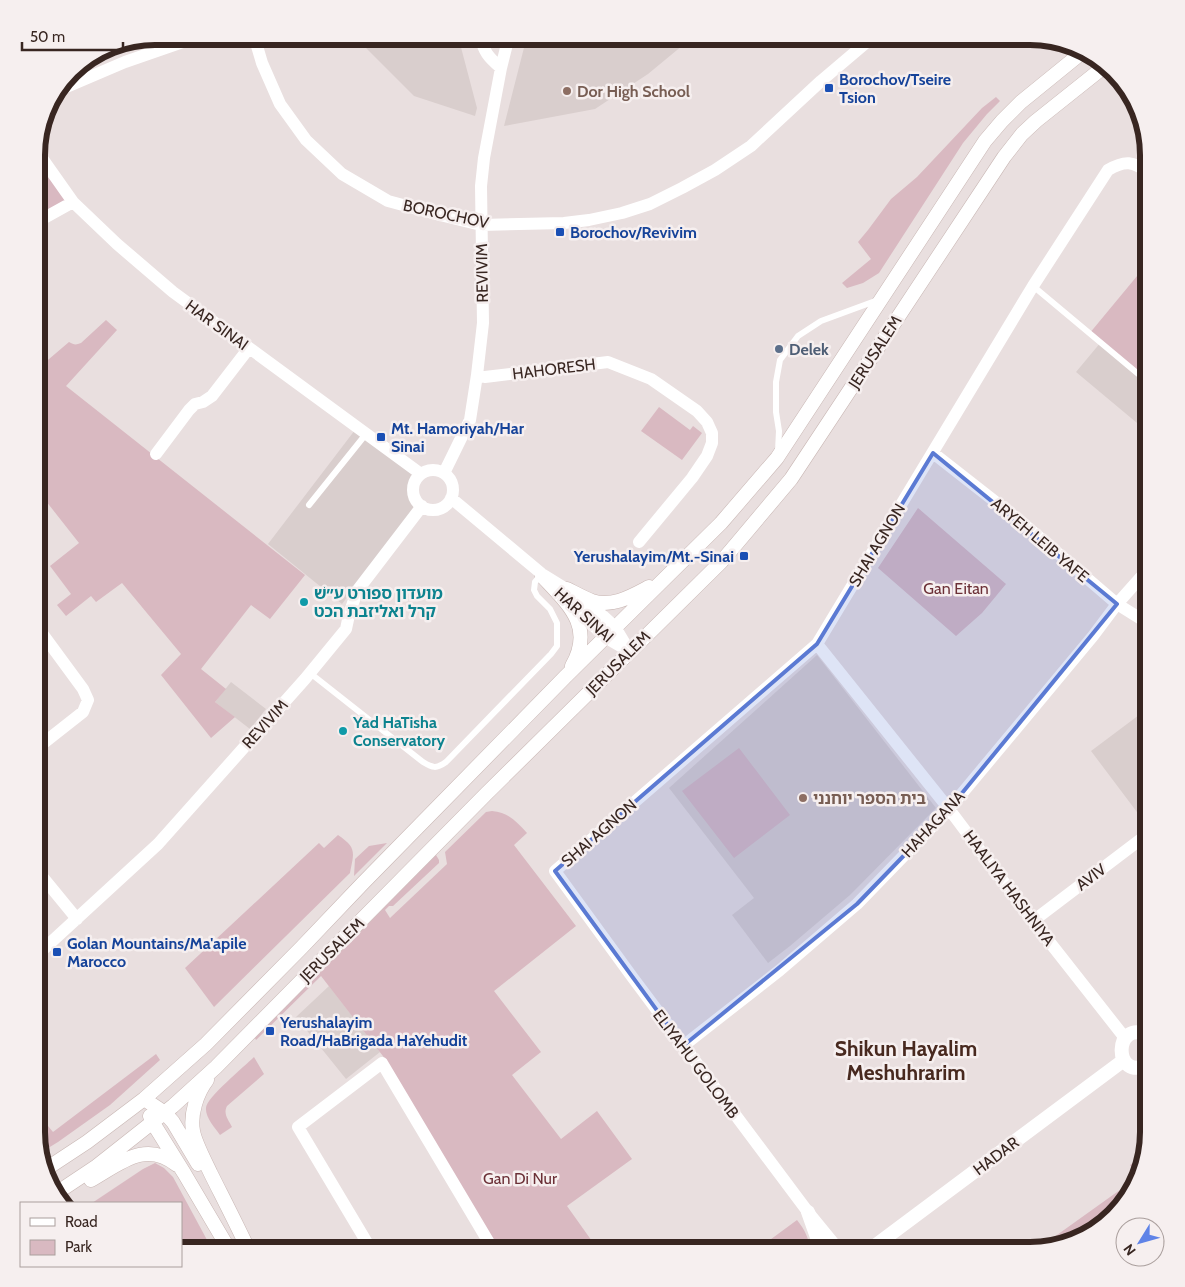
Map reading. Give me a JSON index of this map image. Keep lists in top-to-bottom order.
{
  "streets": {
    "main road": ["JERUSALEM", "HADAR"],
    "street": [
      "BOROCHOV",
      "REVIVIM",
      "HAR SINAI",
      "HAHORESH",
      "ARYEH LEIB YAFE",
      "SHAI AGNON",
      "HAHAGANA",
      "AVIV",
      "HAALIYA HASHNIYA",
      "ELIYAHU GOLOMB"
    ]
  },
  "crossings": [
    ["BOROCHOV", "REVIVIM"],
    ["REVIVIM", "HAR SINAI"],
    ["REVIVIM", "HAHORESH"],
    ["HAR SINAI", "JERUSALEM"],
    ["ARYEH LEIB YAFE", "SHAI AGNON"],
    ["ARYEH LEIB YAFE", "HAHAGANA"],
    ["SHAI AGNON", "HAALIYA HASHNIYA"],
    ["SHAI AGNON", "ELIYAHU GOLOMB"],
    ["HAHAGANA", "HAALIYA HASHNIYA"],
    ["HAHAGANA", "ELIYAHU GOLOMB"],
    ["AVIV", "HAALIYA HASHNIYA"]
  ],
  "districts": ["Shikun Hayalim Meshuhrarim"],
  "parks": ["Gan Eitan", "Gan Di Nur"],
  "places": {
    "transit": [
      "Borochov/Tseire Tsion",
      "Borochov/Revivim",
      "Mt. Hamoriyah/Har Sinai",
      "Yerushalayim/Mt.-Sinai",
      "Golan Mountains/Ma'apile Marocco",
      "Yerushalayim Road/HaBrigada HaYehudit"
    ],
    "other": [
      "Dor High School",
      "Delek",
      "מועדון ספורט ע״שׁ קרל ואליזבת הכט",
      "Yad HaTisha Conservatory",
      "בית הספר יוחנני"
    ]
  },
  "legend": ["Road", "Park"],
  "scale_bar": "50 m",
  "north": "bottom left"
}
